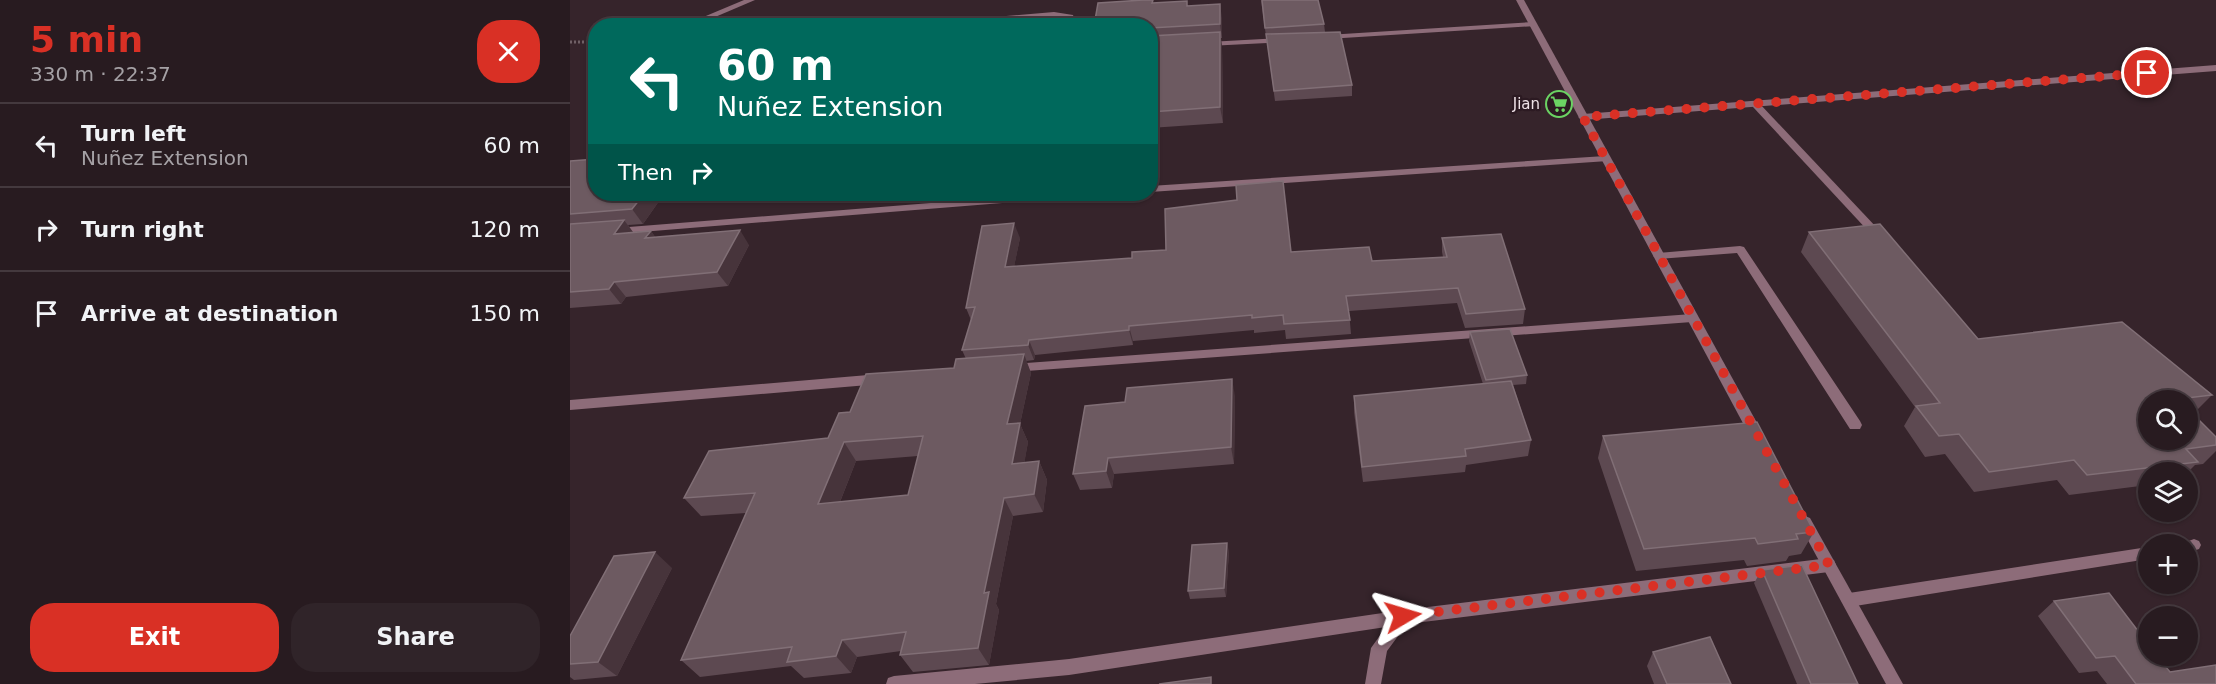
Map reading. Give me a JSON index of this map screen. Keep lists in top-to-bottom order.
{
  "places": {
    "supermarket": ["Jian"]
  },
  "page": {
    "heading": ["5 min", "330 m · 22:37"],
    "turn": ["60 m", "Nuñez Extension"],
    "list": [
      {
        "name": "Turn left",
        "note": "Nuñez Extension",
        "value": "60 m"
      },
      {
        "name": "Turn right",
        "value": "120 m"
      },
      {
        "name": "Arrive at destination",
        "value": "150 m"
      }
    ],
    "then": "Then",
    "map_buttons": ["+", "−"],
    "buttons": ["Exit", "Share"]
  }
}
